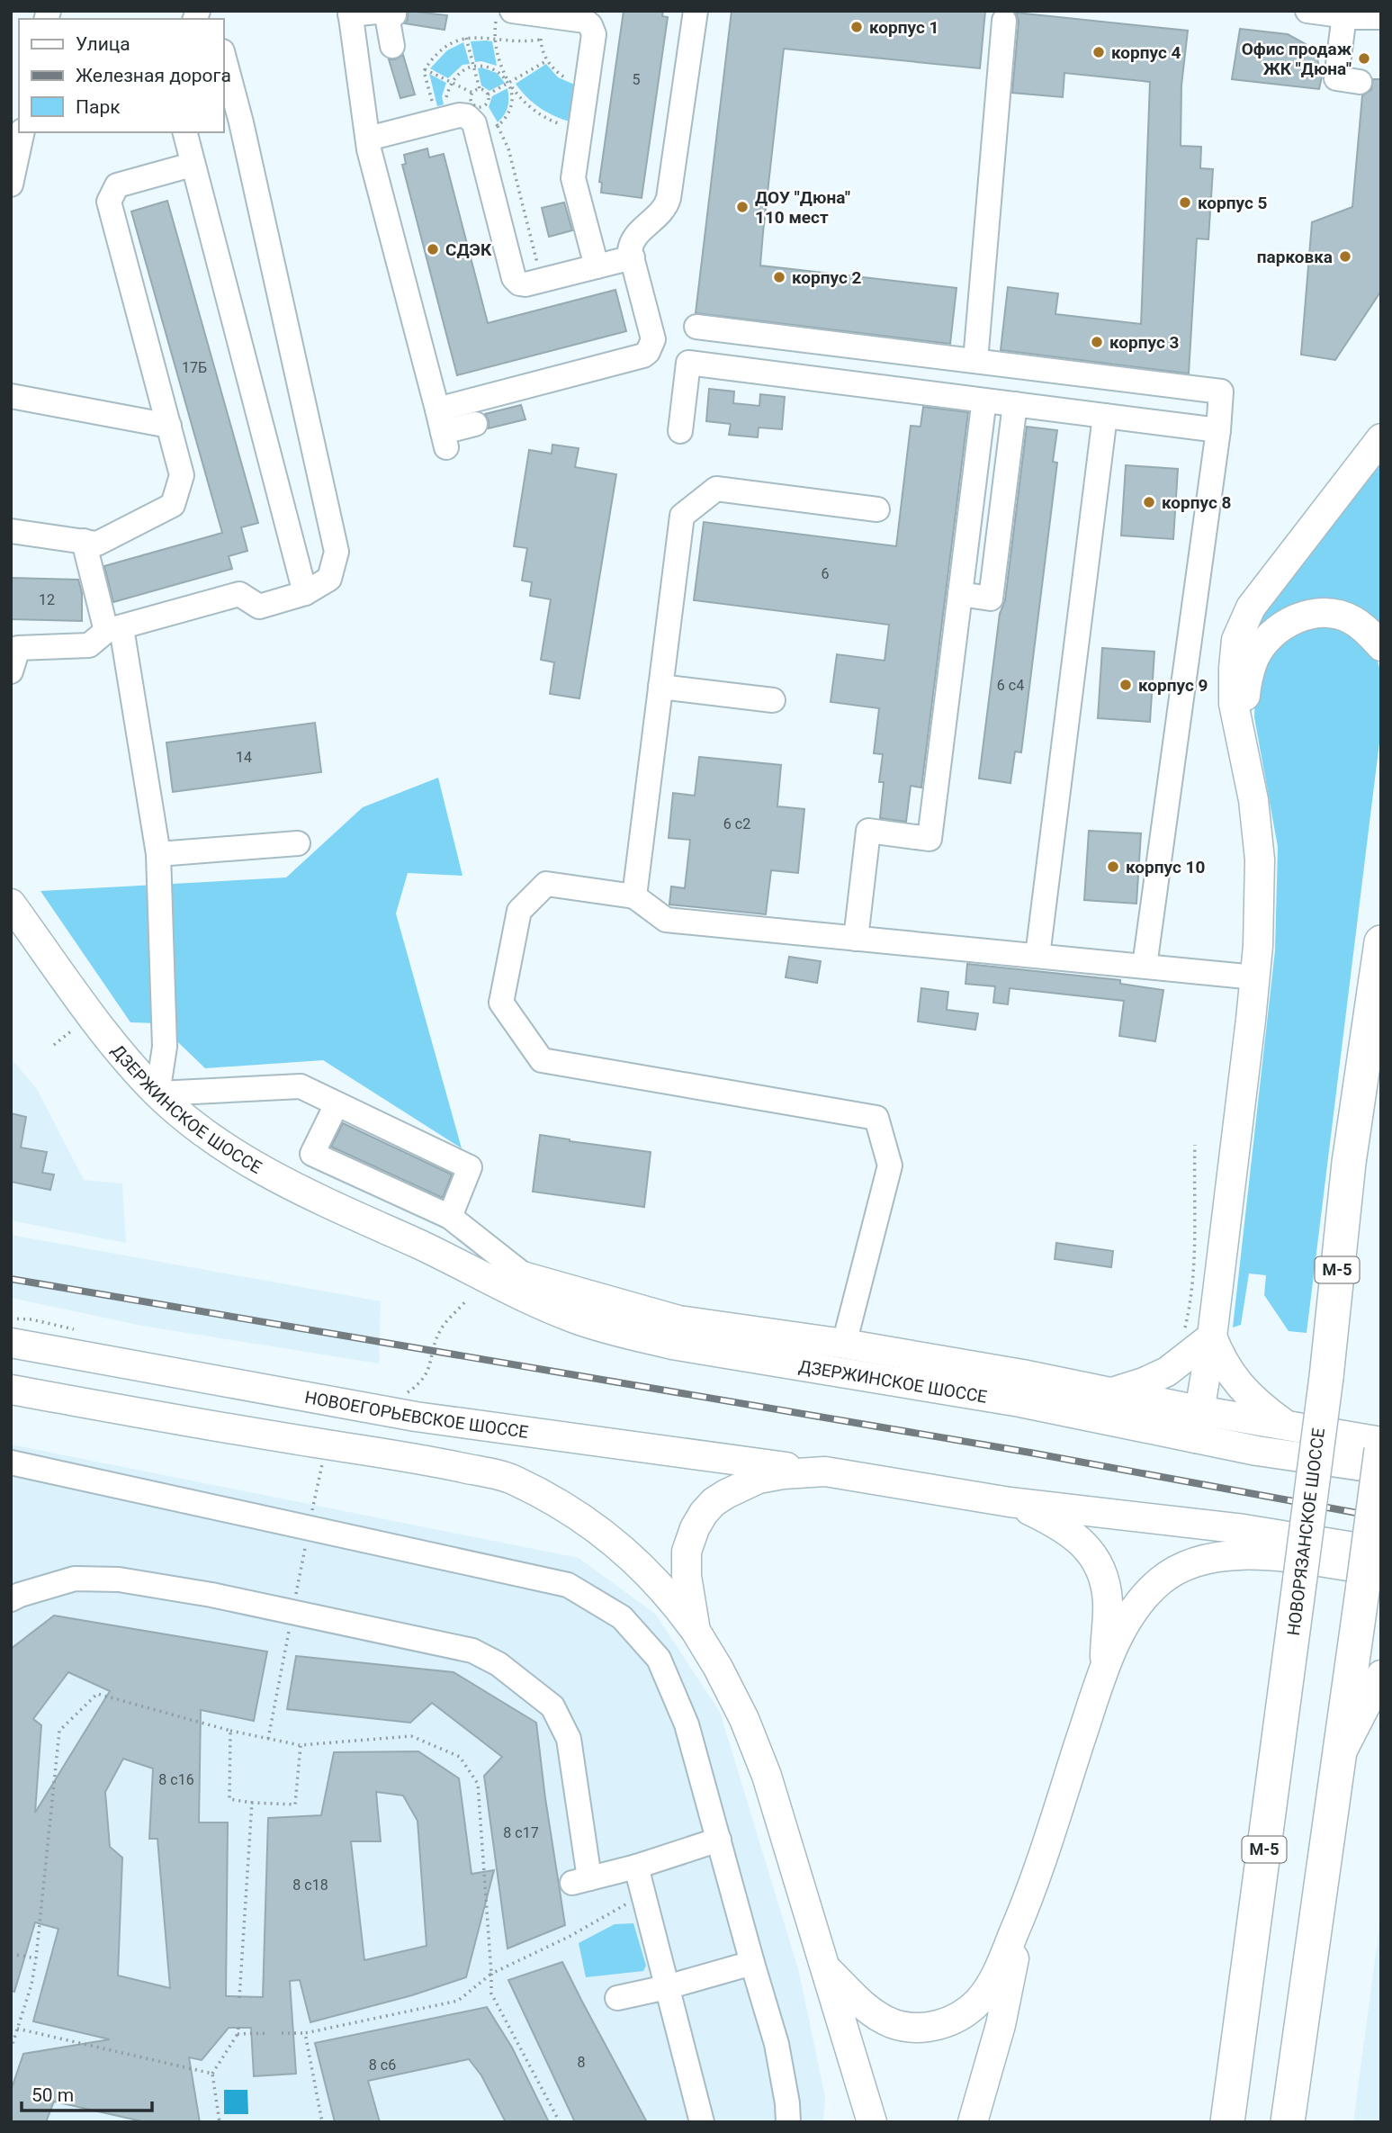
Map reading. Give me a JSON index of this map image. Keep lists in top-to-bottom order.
{
  "streets": {
    "highway": ["М-5", "НОВОРЯЗАНСКОЕ ШОССЕ"],
    "main road": ["ДЗЕРЖИНСКОЕ ШОССЕ", "НОВОЕГОРЬЕВСКОЕ ШОССЕ"]
  },
  "places": [
    "корпус 1",
    "корпус 4",
    "Офис продаж ЖК \"Дюна\"",
    "корпус 5",
    "ДОУ \"Дюна\" 110 мест",
    "СДЭК",
    "парковка",
    "корпус 2",
    "корпус 3",
    "корпус 8",
    "корпус 9",
    "корпус 10"
  ],
  "house_numbers": [
    "5",
    "17Б",
    "6",
    "12",
    "6 с4",
    "14",
    "6 с2",
    "8 с16",
    "8 с17",
    "8 с18",
    "8",
    "8 c6"
  ],
  "legend": ["Улица", "Железная дорога", "Парк"],
  "scale_bar": "50 m"
}
